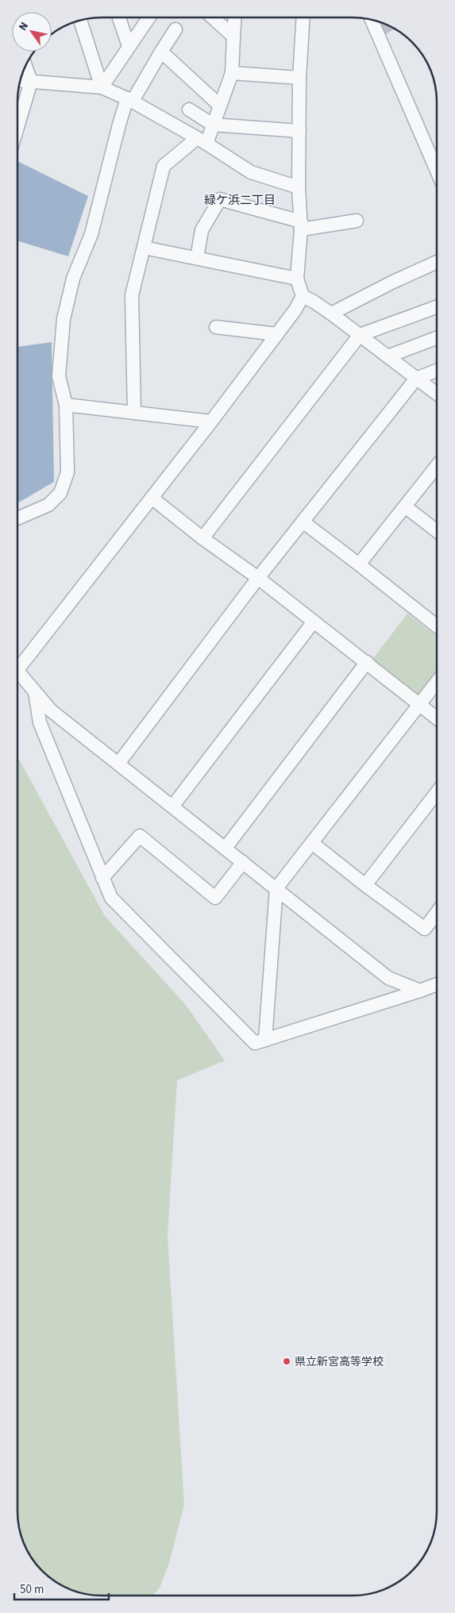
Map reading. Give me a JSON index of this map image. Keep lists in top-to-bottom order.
{
  "districts": ["緑ケ浜二丁目"],
  "places": ["県立新宮高等学校"],
  "scale_bar": "50 m",
  "north": "top left"
}
